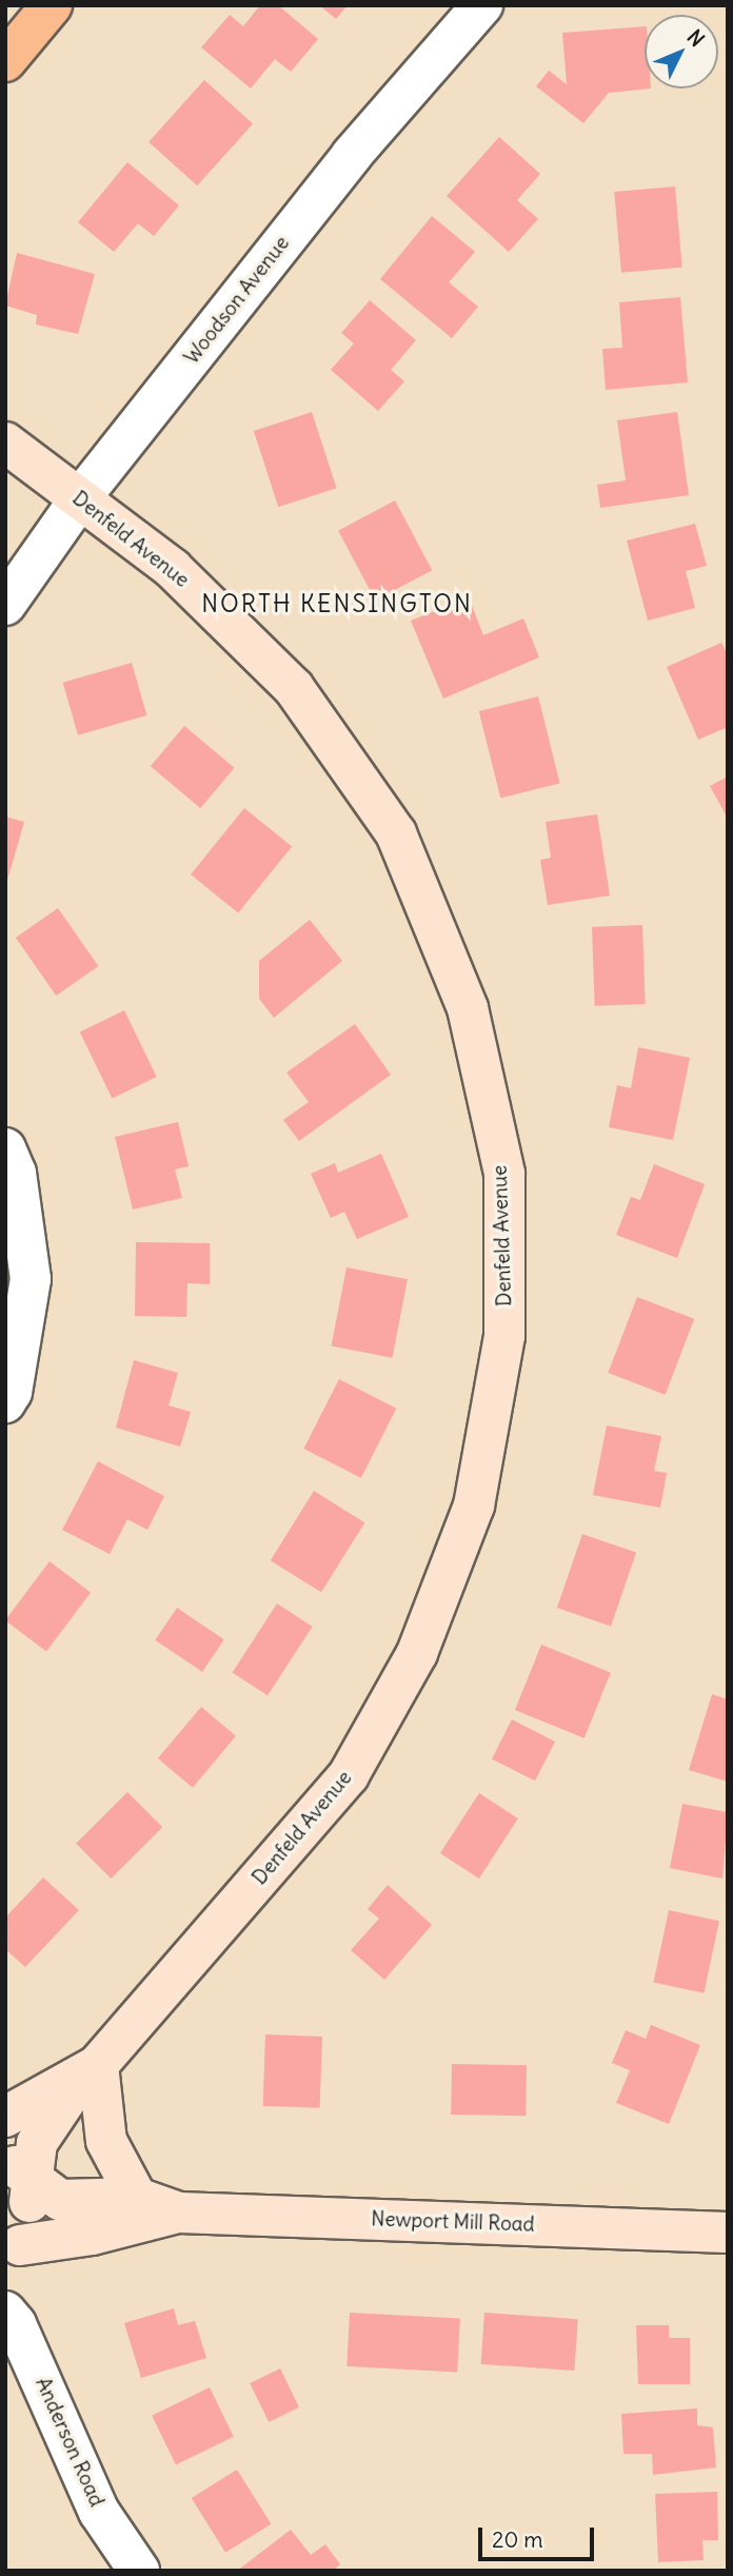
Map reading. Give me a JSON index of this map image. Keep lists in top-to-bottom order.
{
  "streets": {
    "street": [
      "Woodson Avenue",
      "Denfeld Avenue",
      "Newport Mill Road",
      "Anderson Road"
    ]
  },
  "crossings": [
    ["Woodson Avenue", "Denfeld Avenue"],
    ["Denfeld Avenue", "Newport Mill Road"]
  ],
  "districts": ["NORTH KENSINGTON"],
  "scale_bar": "20 m",
  "north": "top right"
}
